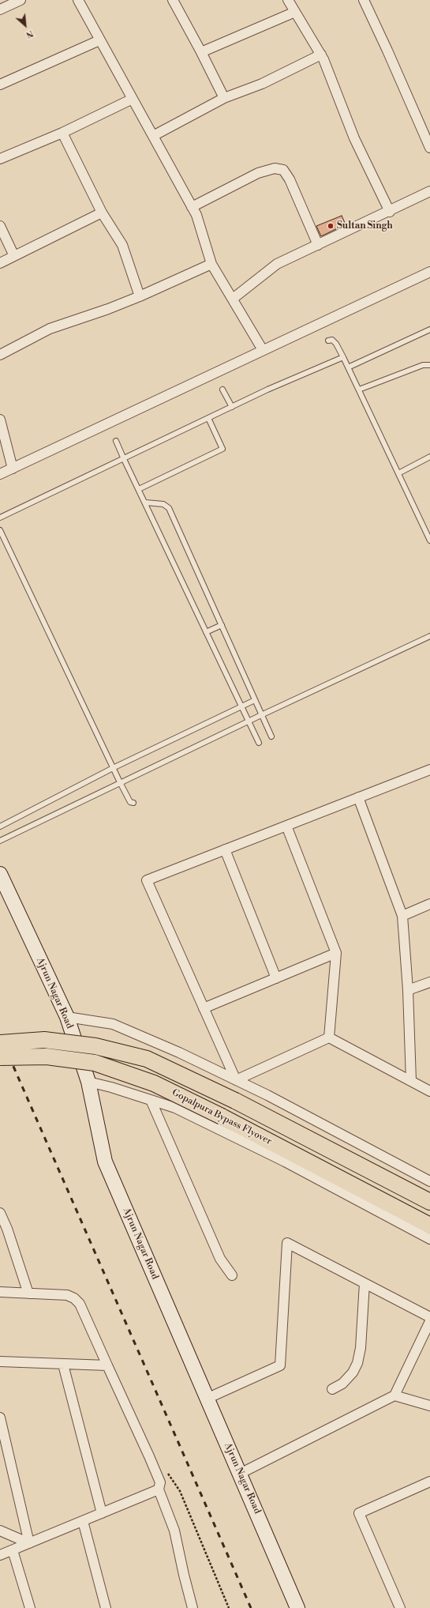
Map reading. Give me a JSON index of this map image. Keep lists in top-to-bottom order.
{
  "streets": {
    "main road": ["Gopalpura Bypass Flyover"],
    "street": ["Ajrun Nagar Road"]
  },
  "places": ["Sultan Singh"],
  "north": "bottom right"
}
